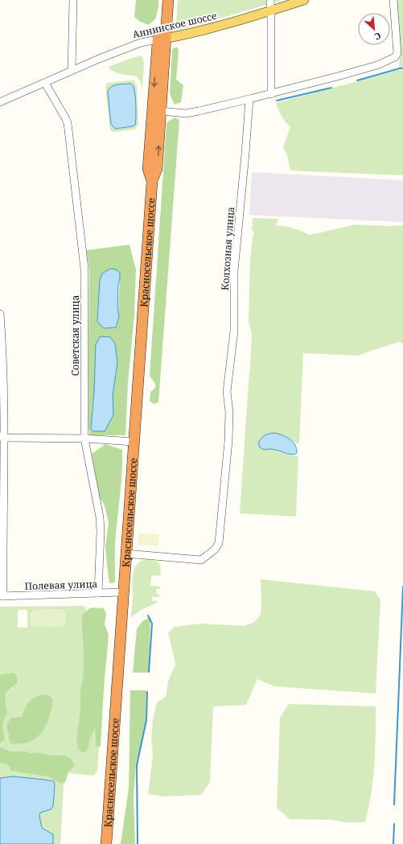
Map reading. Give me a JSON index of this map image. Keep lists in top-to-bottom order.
{
  "streets": {
    "highway": ["Красносельское шоссе"],
    "main road": ["Аннинское шоссе"],
    "street": ["Колхозная улица", "Советская улица", "Полевая улица"]
  },
  "crossings": [
    ["Аннинское шоссе", "Красносельское шоссе"],
    ["Аннинское шоссе", "Советская улица"],
    ["Колхозная улица", "Красносельское шоссе"],
    ["Красносельское шоссе", "Полевая улица"],
    ["Советская улица", "Полевая улица"]
  ],
  "north": "bottom right"
}
